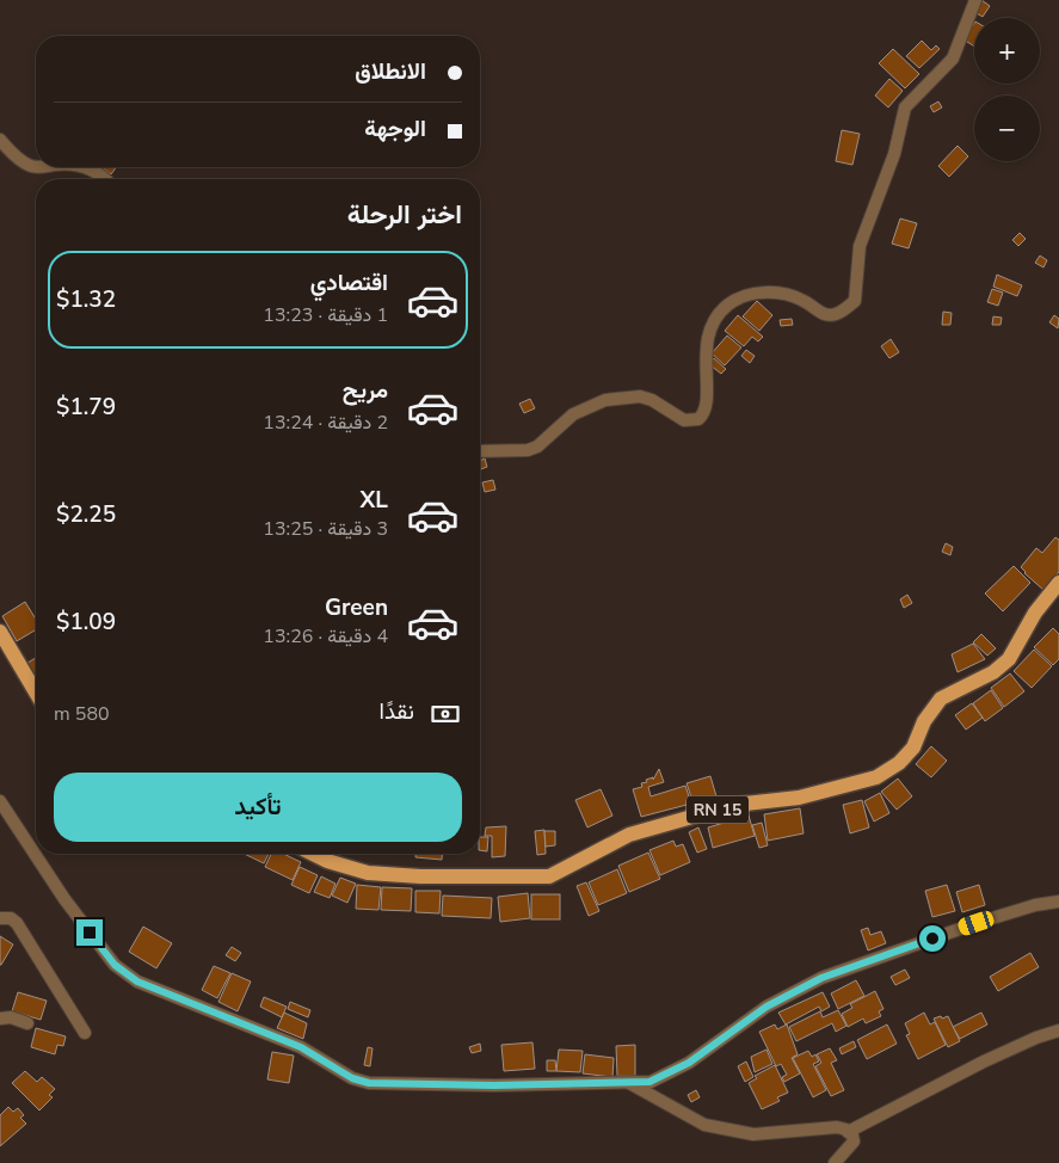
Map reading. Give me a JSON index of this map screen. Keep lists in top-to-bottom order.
{
  "streets": {
    "main road": ["RN 15"]
  },
  "page": {
    "map_buttons": ["+", "−"],
    "banner": ["الانطلاق", "الوجهة"],
    "heading": "اختر الرحلة",
    "list": [
      {
        "name": "اقتصادي",
        "note": "1 دقيقة · 13:23",
        "value": "$1.32"
      },
      {
        "name": "مريح",
        "note": "2 دقيقة · 13:24",
        "value": "$1.79"
      },
      {
        "name": "XL",
        "note": "3 دقيقة · 13:25",
        "value": "$2.25"
      },
      {
        "name": "Green",
        "note": "4 دقيقة · 13:26",
        "value": "$1.09"
      }
    ],
    "pay": ["نقدًا", "580 m"],
    "buttons": "تأكيد"
  }
}
